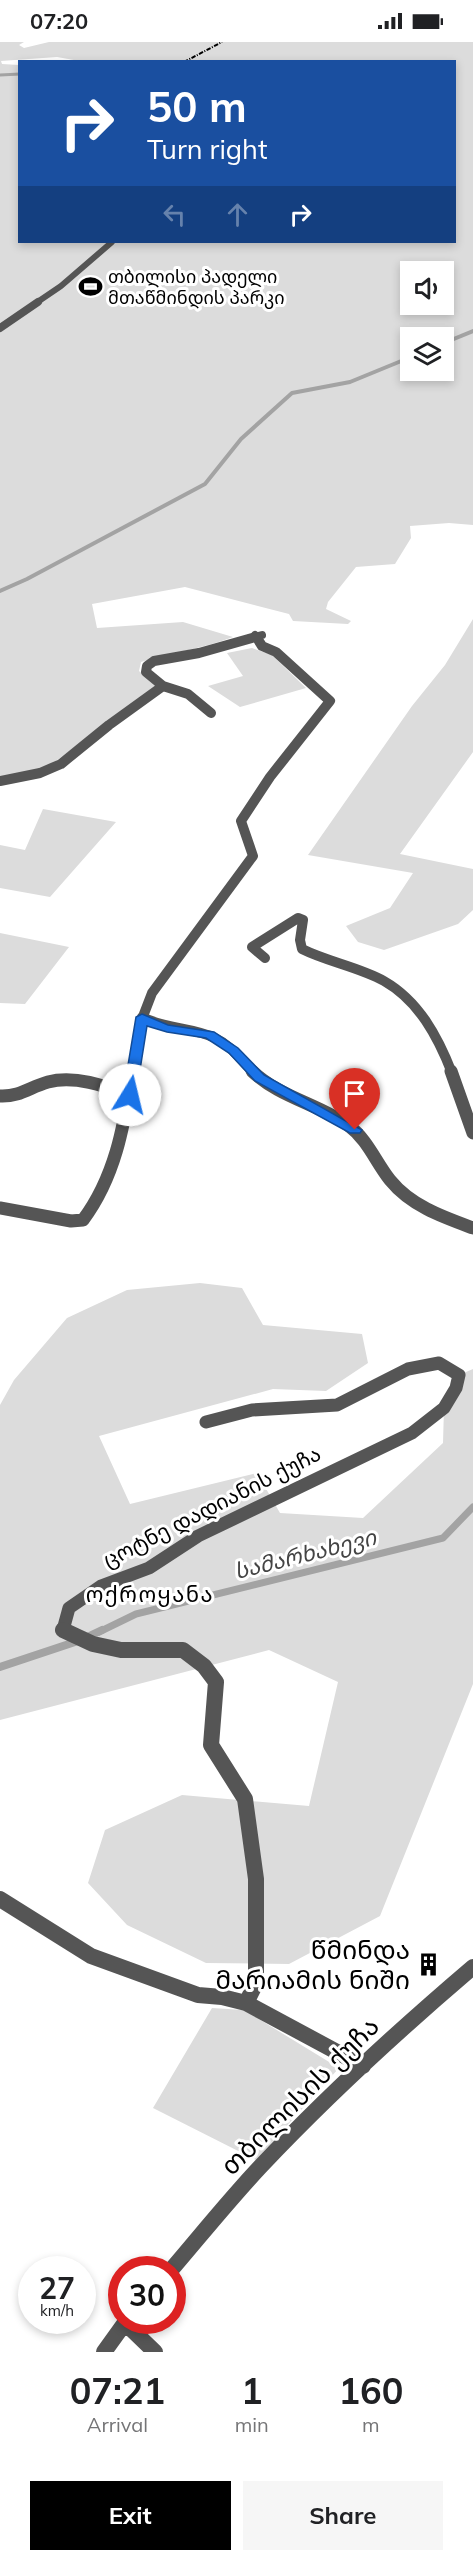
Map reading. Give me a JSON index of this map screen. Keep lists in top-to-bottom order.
{
  "streets": {
    "street": ["ცოტნე დადიანის ქუჩა", "თბილისის ქუჩა"]
  },
  "districts": ["ოქროყანა"],
  "water": ["სამარხახევი"],
  "places": {
    "sports": ["თბილისი პადელი მთაწმინდის პარკი"],
    "building": ["წმინდა მარიამის ნიში"]
  },
  "page": {
    "status": "07:20",
    "turn": ["50 m", "Turn right"],
    "speed": "27 km/h",
    "limit": "30",
    "eta": [
      "07:21",
      "Arrival",
      "1",
      "min",
      "160",
      "m"
    ],
    "buttons": ["Exit", "Share"]
  }
}
